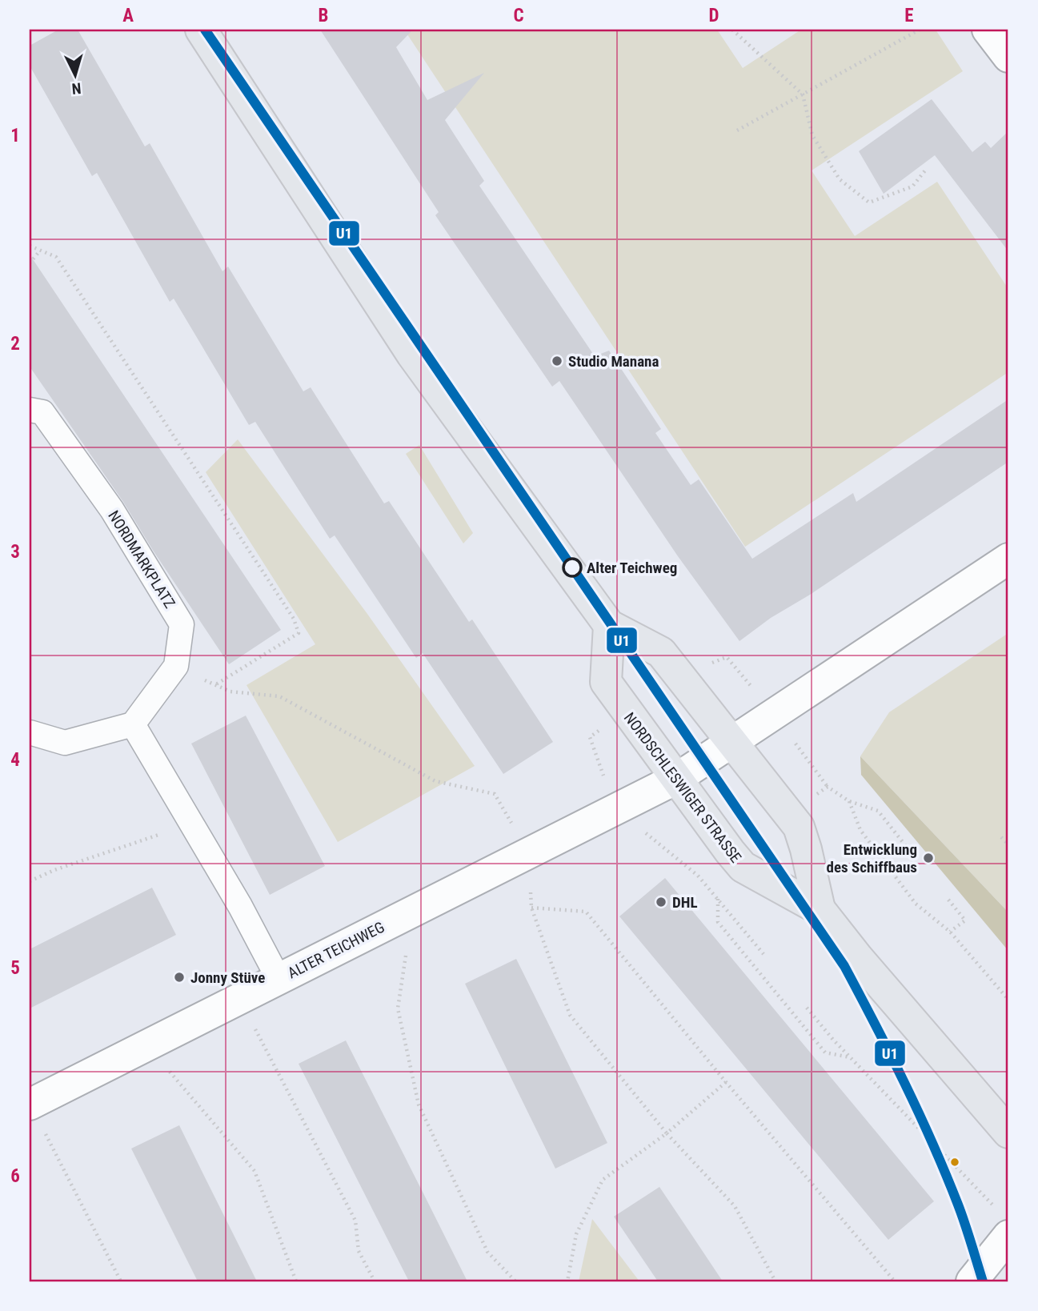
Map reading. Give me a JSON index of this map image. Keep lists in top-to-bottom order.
{
  "streets": {
    "main road": ["NORDSCHLESWIGER STRASSE"],
    "street": ["ALTER TEICHWEG"],
    "lane": ["NORDMARKPLATZ"]
  },
  "crossings": [
    ["NORDSCHLESWIGER STRASSE", "ALTER TEICHWEG"]
  ],
  "places": [
    "Studio Manana",
    "Alter Teichweg",
    "Entwicklung des Schiffbaus",
    "DHL",
    "Jonny Stüve"
  ],
  "lines": ["transit line U1"],
  "north": "bottom",
  "grid": {
    "columns": [
      "A",
      "B",
      "C",
      "D",
      "E"
    ],
    "rows": [
      "1",
      "2",
      "3",
      "4",
      "5",
      "6"
    ]
  }
}
